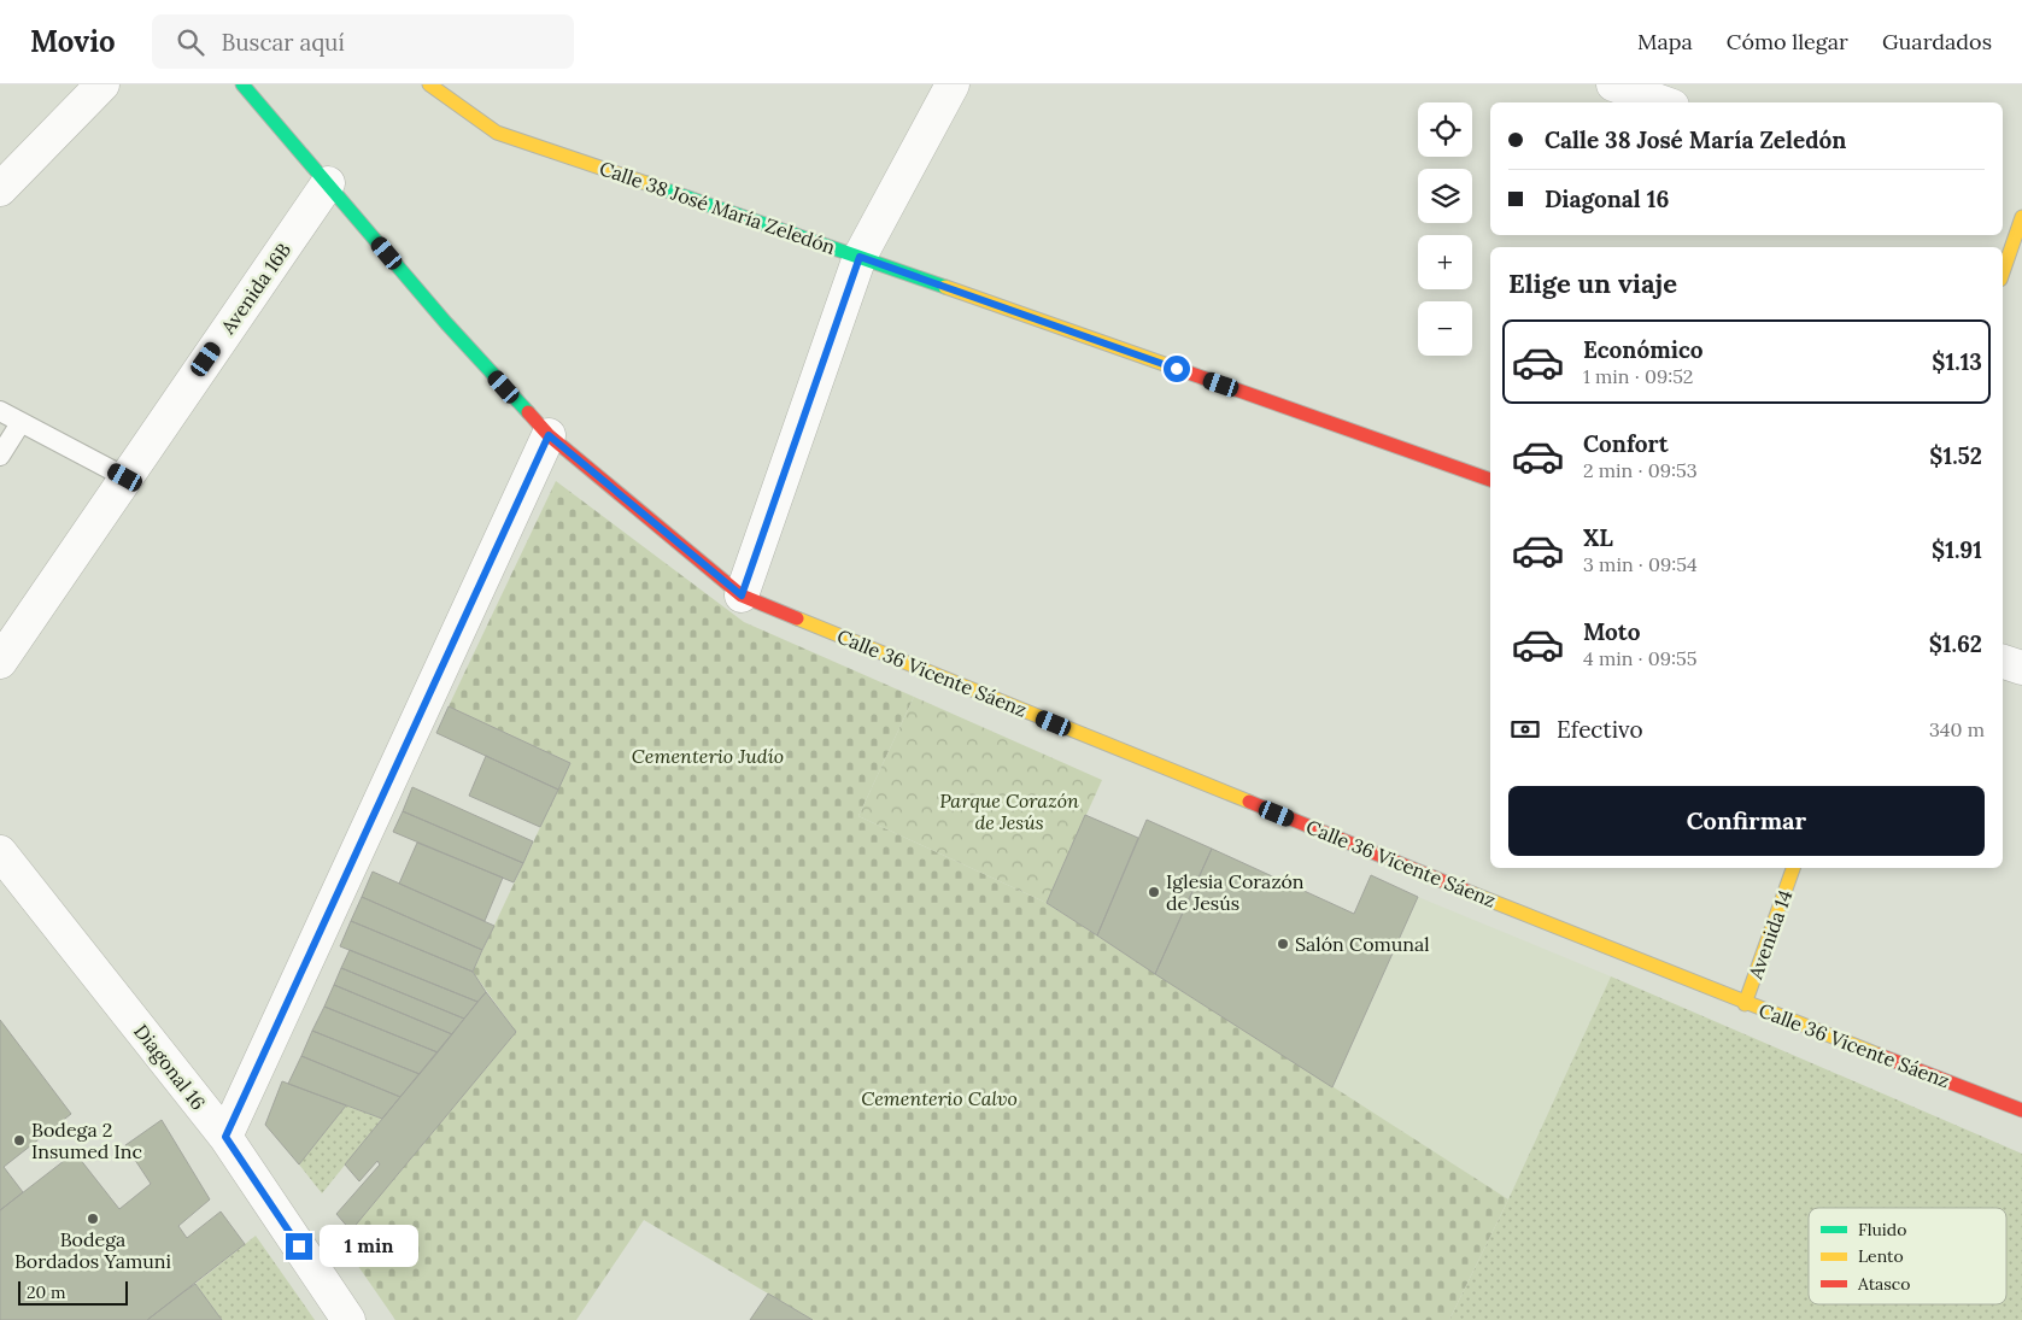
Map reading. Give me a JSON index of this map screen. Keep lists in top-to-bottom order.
{
  "streets": {
    "street": [
      "Calle 38 José María Zeledón",
      "Avenida 16B",
      "Calle 36 Vicente Sáenz",
      "Avenida 14",
      "Diagonal 16"
    ]
  },
  "crossings": [
    ["Avenida 16B", "Calle 36 Vicente Sáenz"],
    ["Calle 36 Vicente Sáenz", "Avenida 14"]
  ],
  "parks": ["Cementerio Judío", "Parque Corazón de Jesús", "Cementerio Calvo"],
  "places": [
    "Iglesia Corazón de Jesús",
    "Salón Comunal",
    "Bodega 2 Insumed Inc",
    "Bodega Bordados Yamuni"
  ],
  "legend": ["Fluido", "Lento", "Atasco"],
  "scale_bar": "20 m",
  "page": {
    "header": "Movio",
    "search": "Buscar aquí",
    "nav": ["Mapa", "Cómo llegar", "Guardados"],
    "map_buttons": ["+", "−"],
    "banner": ["Calle 38 José María Zeledón", "Diagonal 16"],
    "heading": "Elige un viaje",
    "list": [
      {
        "name": "Económico",
        "note": "1 min · 09:52",
        "value": "$1.13"
      },
      {
        "name": "Confort",
        "note": "2 min · 09:53",
        "value": "$1.52"
      },
      {
        "name": "XL",
        "note": "3 min · 09:54",
        "value": "$1.91"
      },
      {
        "name": "Moto",
        "note": "4 min · 09:55",
        "value": "$1.62"
      }
    ],
    "pay": ["Efectivo", "340 m"],
    "buttons": "Confirmar",
    "bubble": "1 min",
    "scale": "20 m"
  }
}
